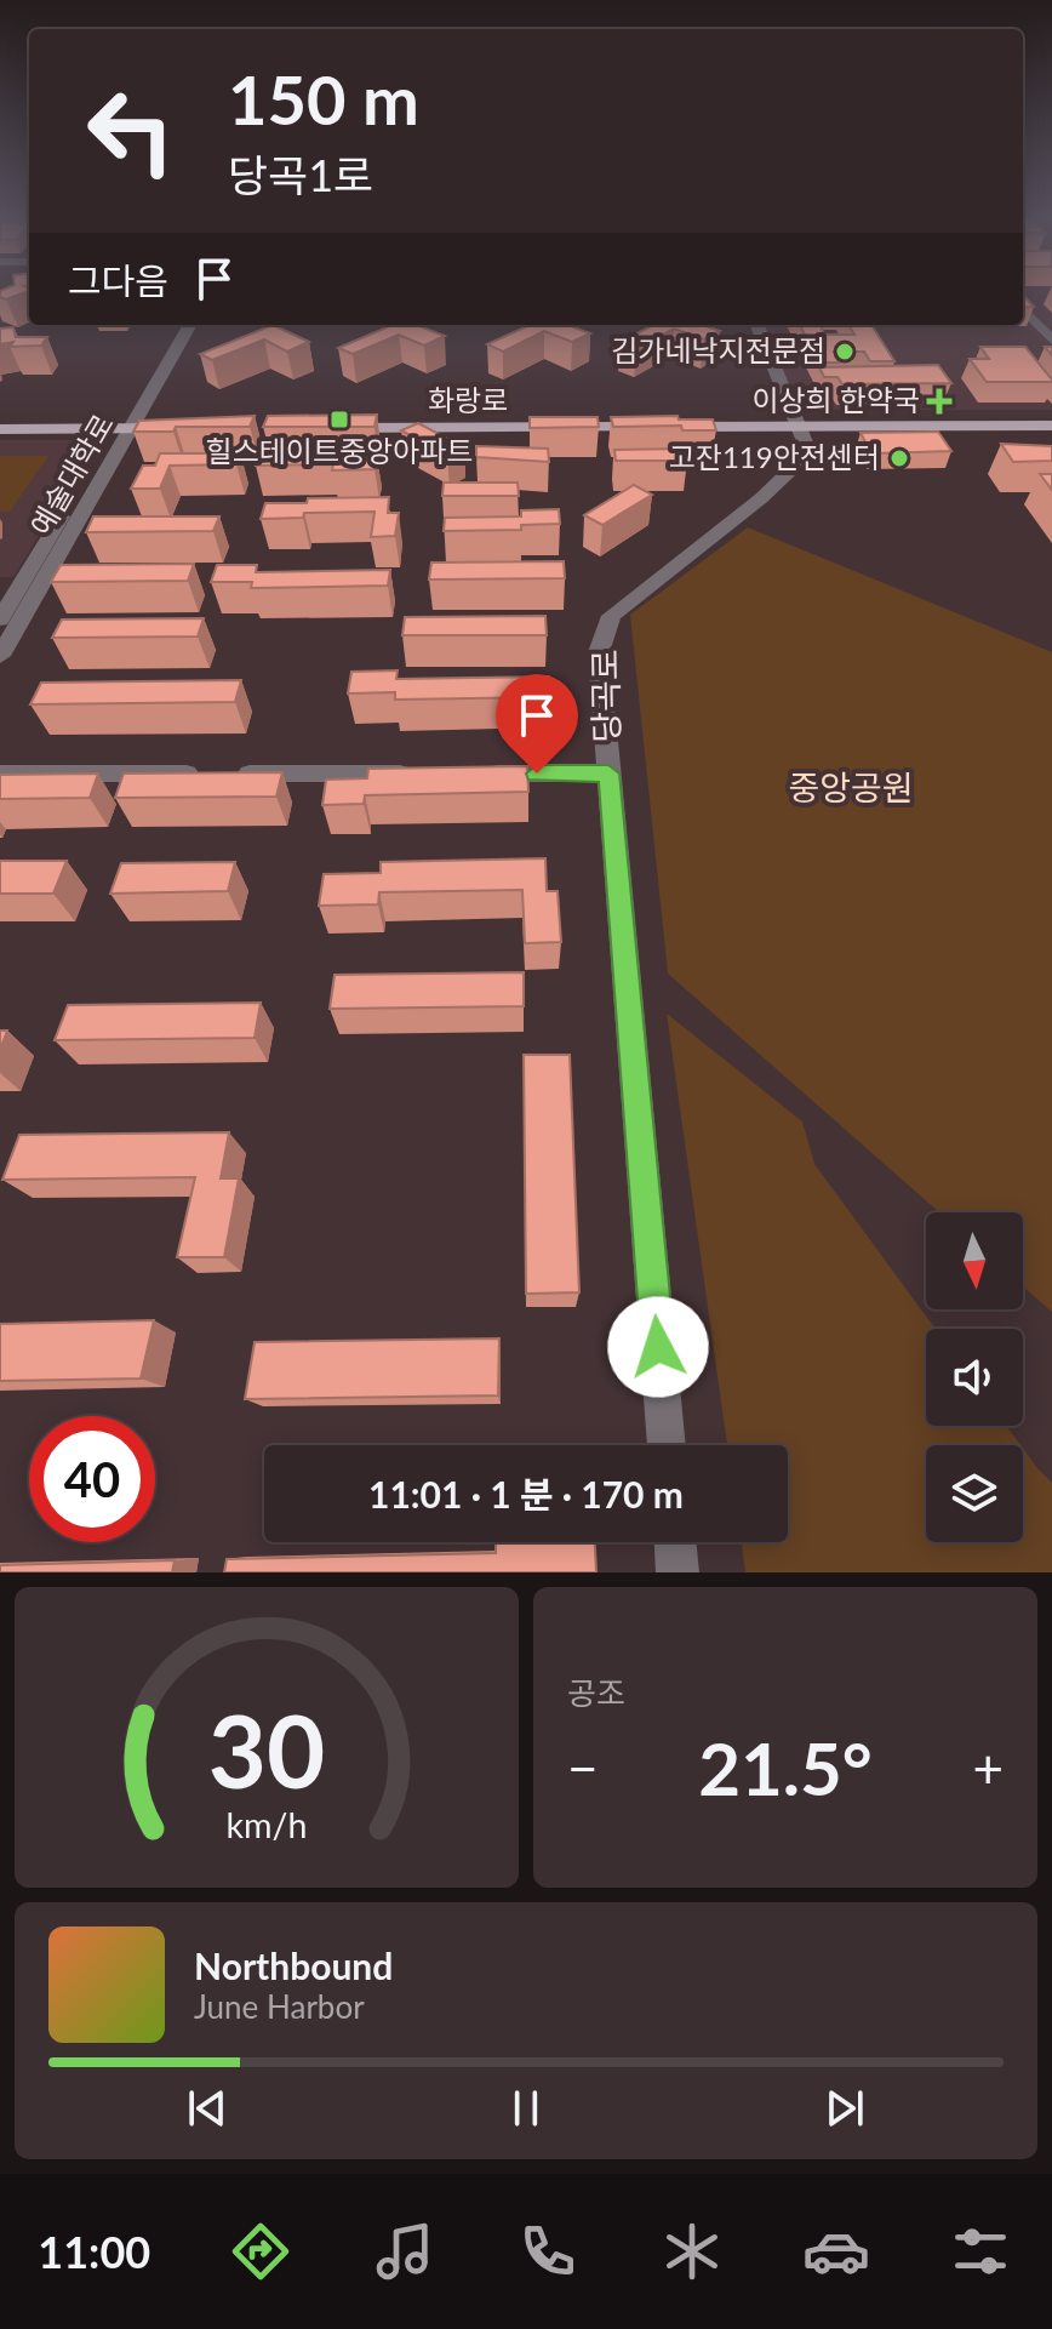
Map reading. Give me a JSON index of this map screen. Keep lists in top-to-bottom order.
{
  "streets": {
    "main road": ["화랑로"],
    "street": ["예술대학로", "당곡로"]
  },
  "crossings": [
    ["화랑로", "당곡로"]
  ],
  "parks": ["중앙공원"],
  "places": {
    "other": ["김가네낙지전문점", "고잔119안전센터"],
    "health": ["이상희 한약국"],
    "transit": ["힐스테이트중앙아파트"]
  },
  "north": "bottom",
  "page": {
    "turn": ["150 m", "당곡1로"],
    "then": "그다음",
    "limit": "40",
    "trip": "11:01 · 1 분 · 170 m",
    "tile": "공조",
    "heat": ["−", "21.5°", "+"],
    "song": ["Northbound", "June Harbor"],
    "tabs": "11:00",
    "gauge": ["30", "km/h"]
  }
}
